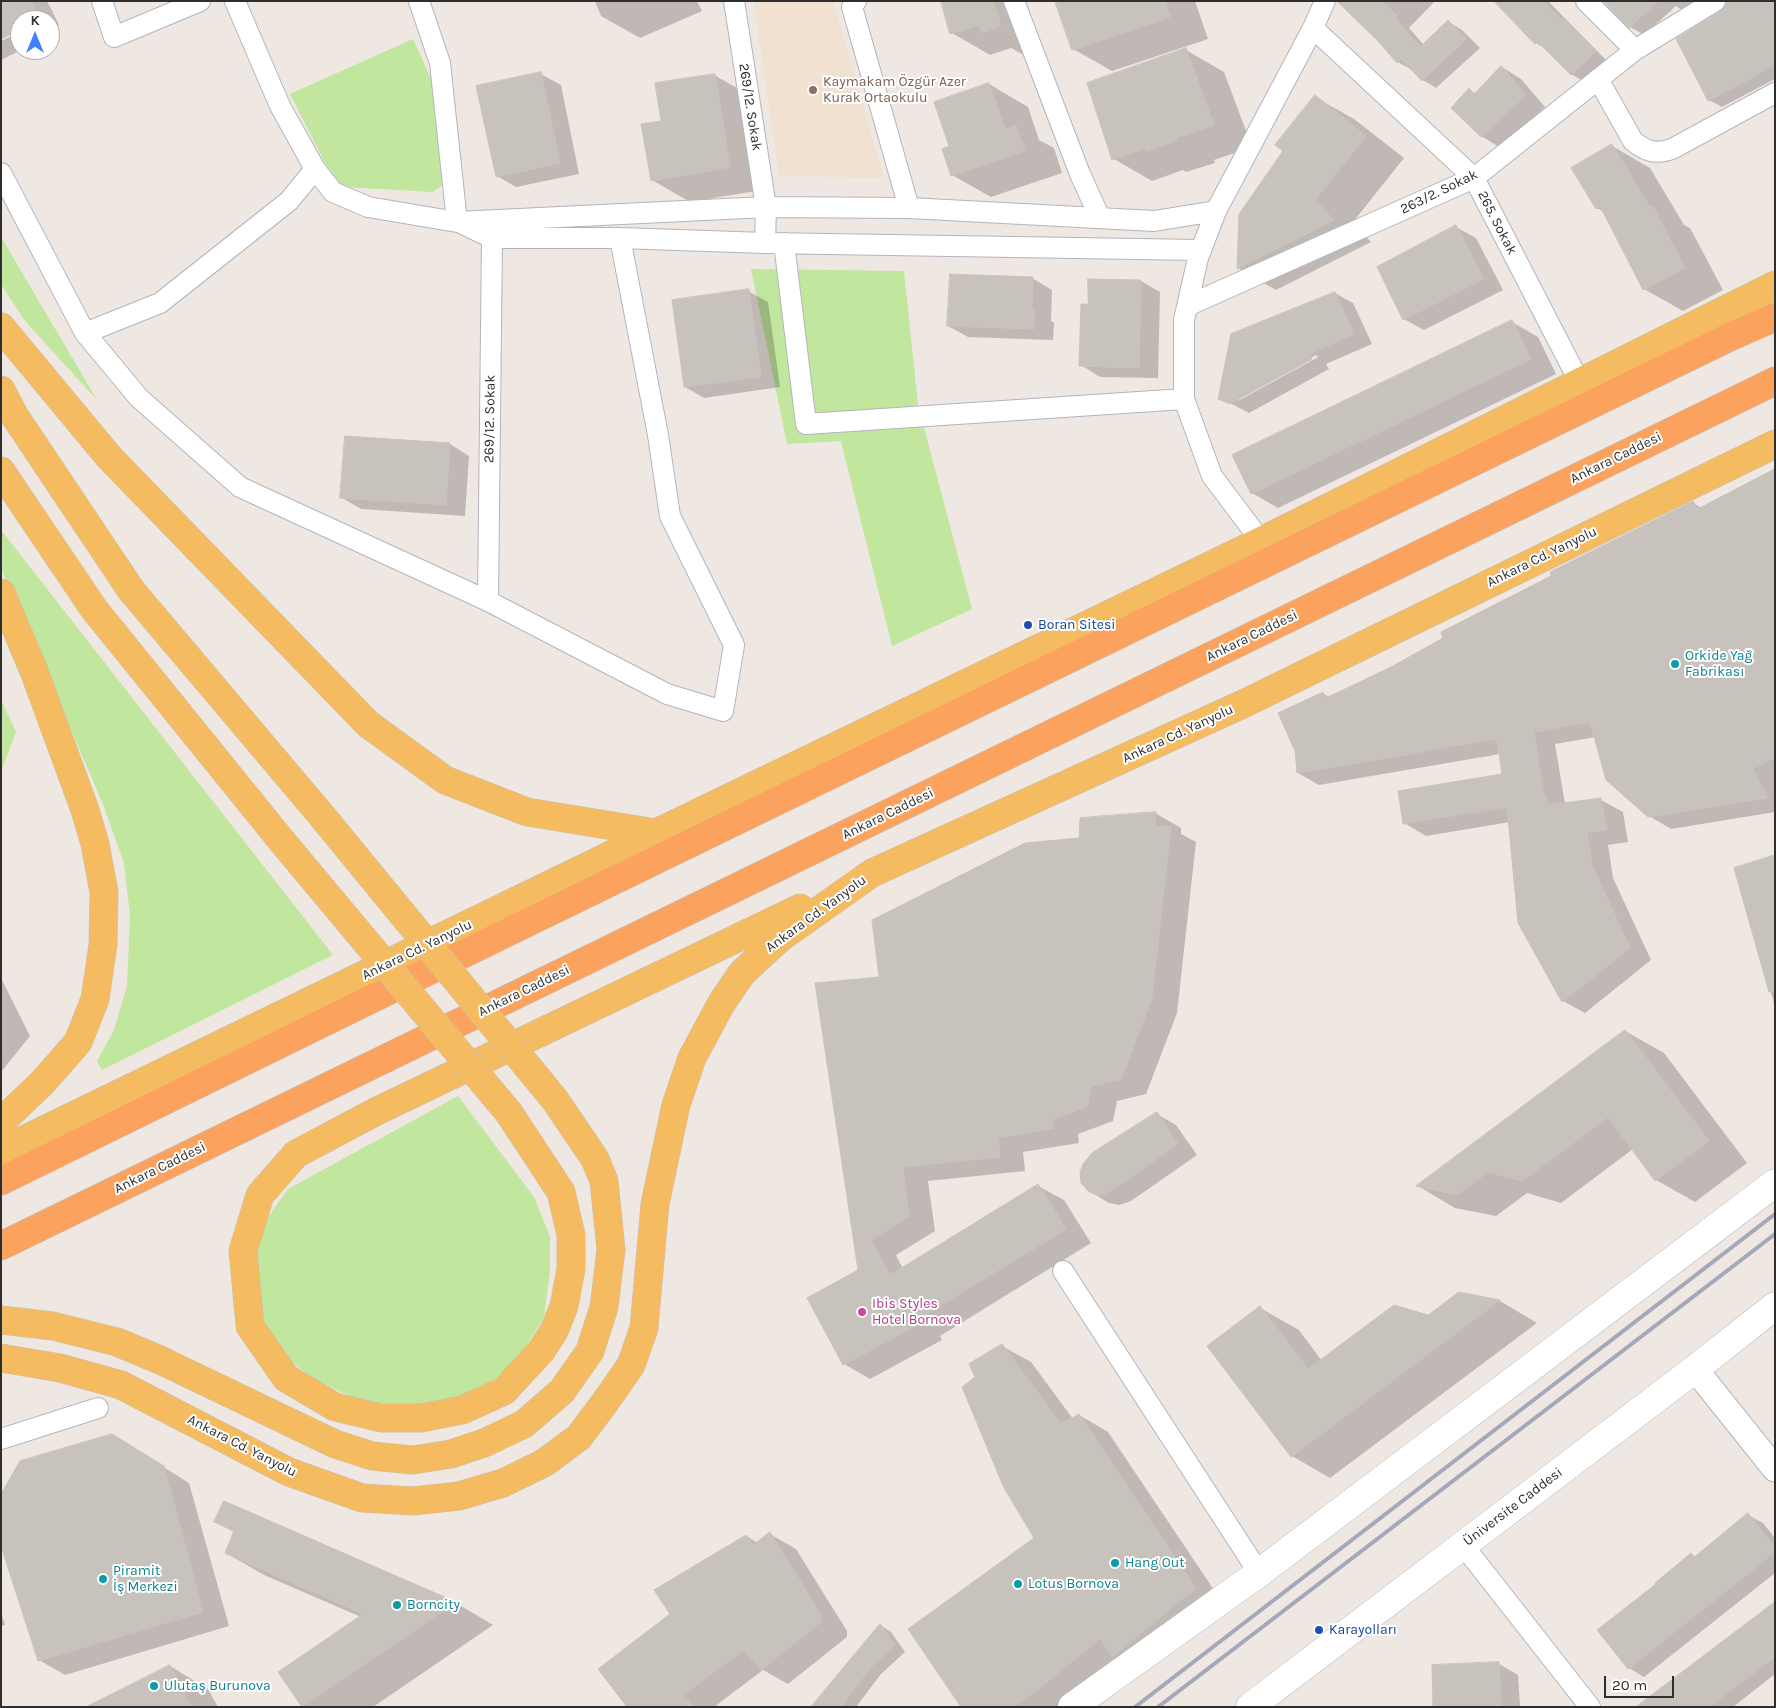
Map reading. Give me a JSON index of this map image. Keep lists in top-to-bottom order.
{
  "streets": {
    "highway": ["Ankara Caddesi"],
    "main road": ["Ankara Cd. Yanyolu", "Üniversite Caddesi"],
    "street": ["269/12. Sokak", "263/2. Sokak", "265. Sokak"]
  },
  "crossings": [
    ["263/2. Sokak", "265. Sokak"],
    ["265. Sokak", "Ankara Cd. Yanyolu"]
  ],
  "places": [
    "Kaymakam Özgür Azer Kurak Ortaokulu",
    "Boran Sitesi",
    "Orkide Yağ Fabrikası",
    "Ibis Styles Hotel Bornova",
    "Hang Out",
    "Piramit İş Merkezi",
    "Lotus Bornova",
    "Borncity",
    "Karayolları",
    "Ulutaş Burunova"
  ],
  "scale_bar": "20 m",
  "north": "top"
}
